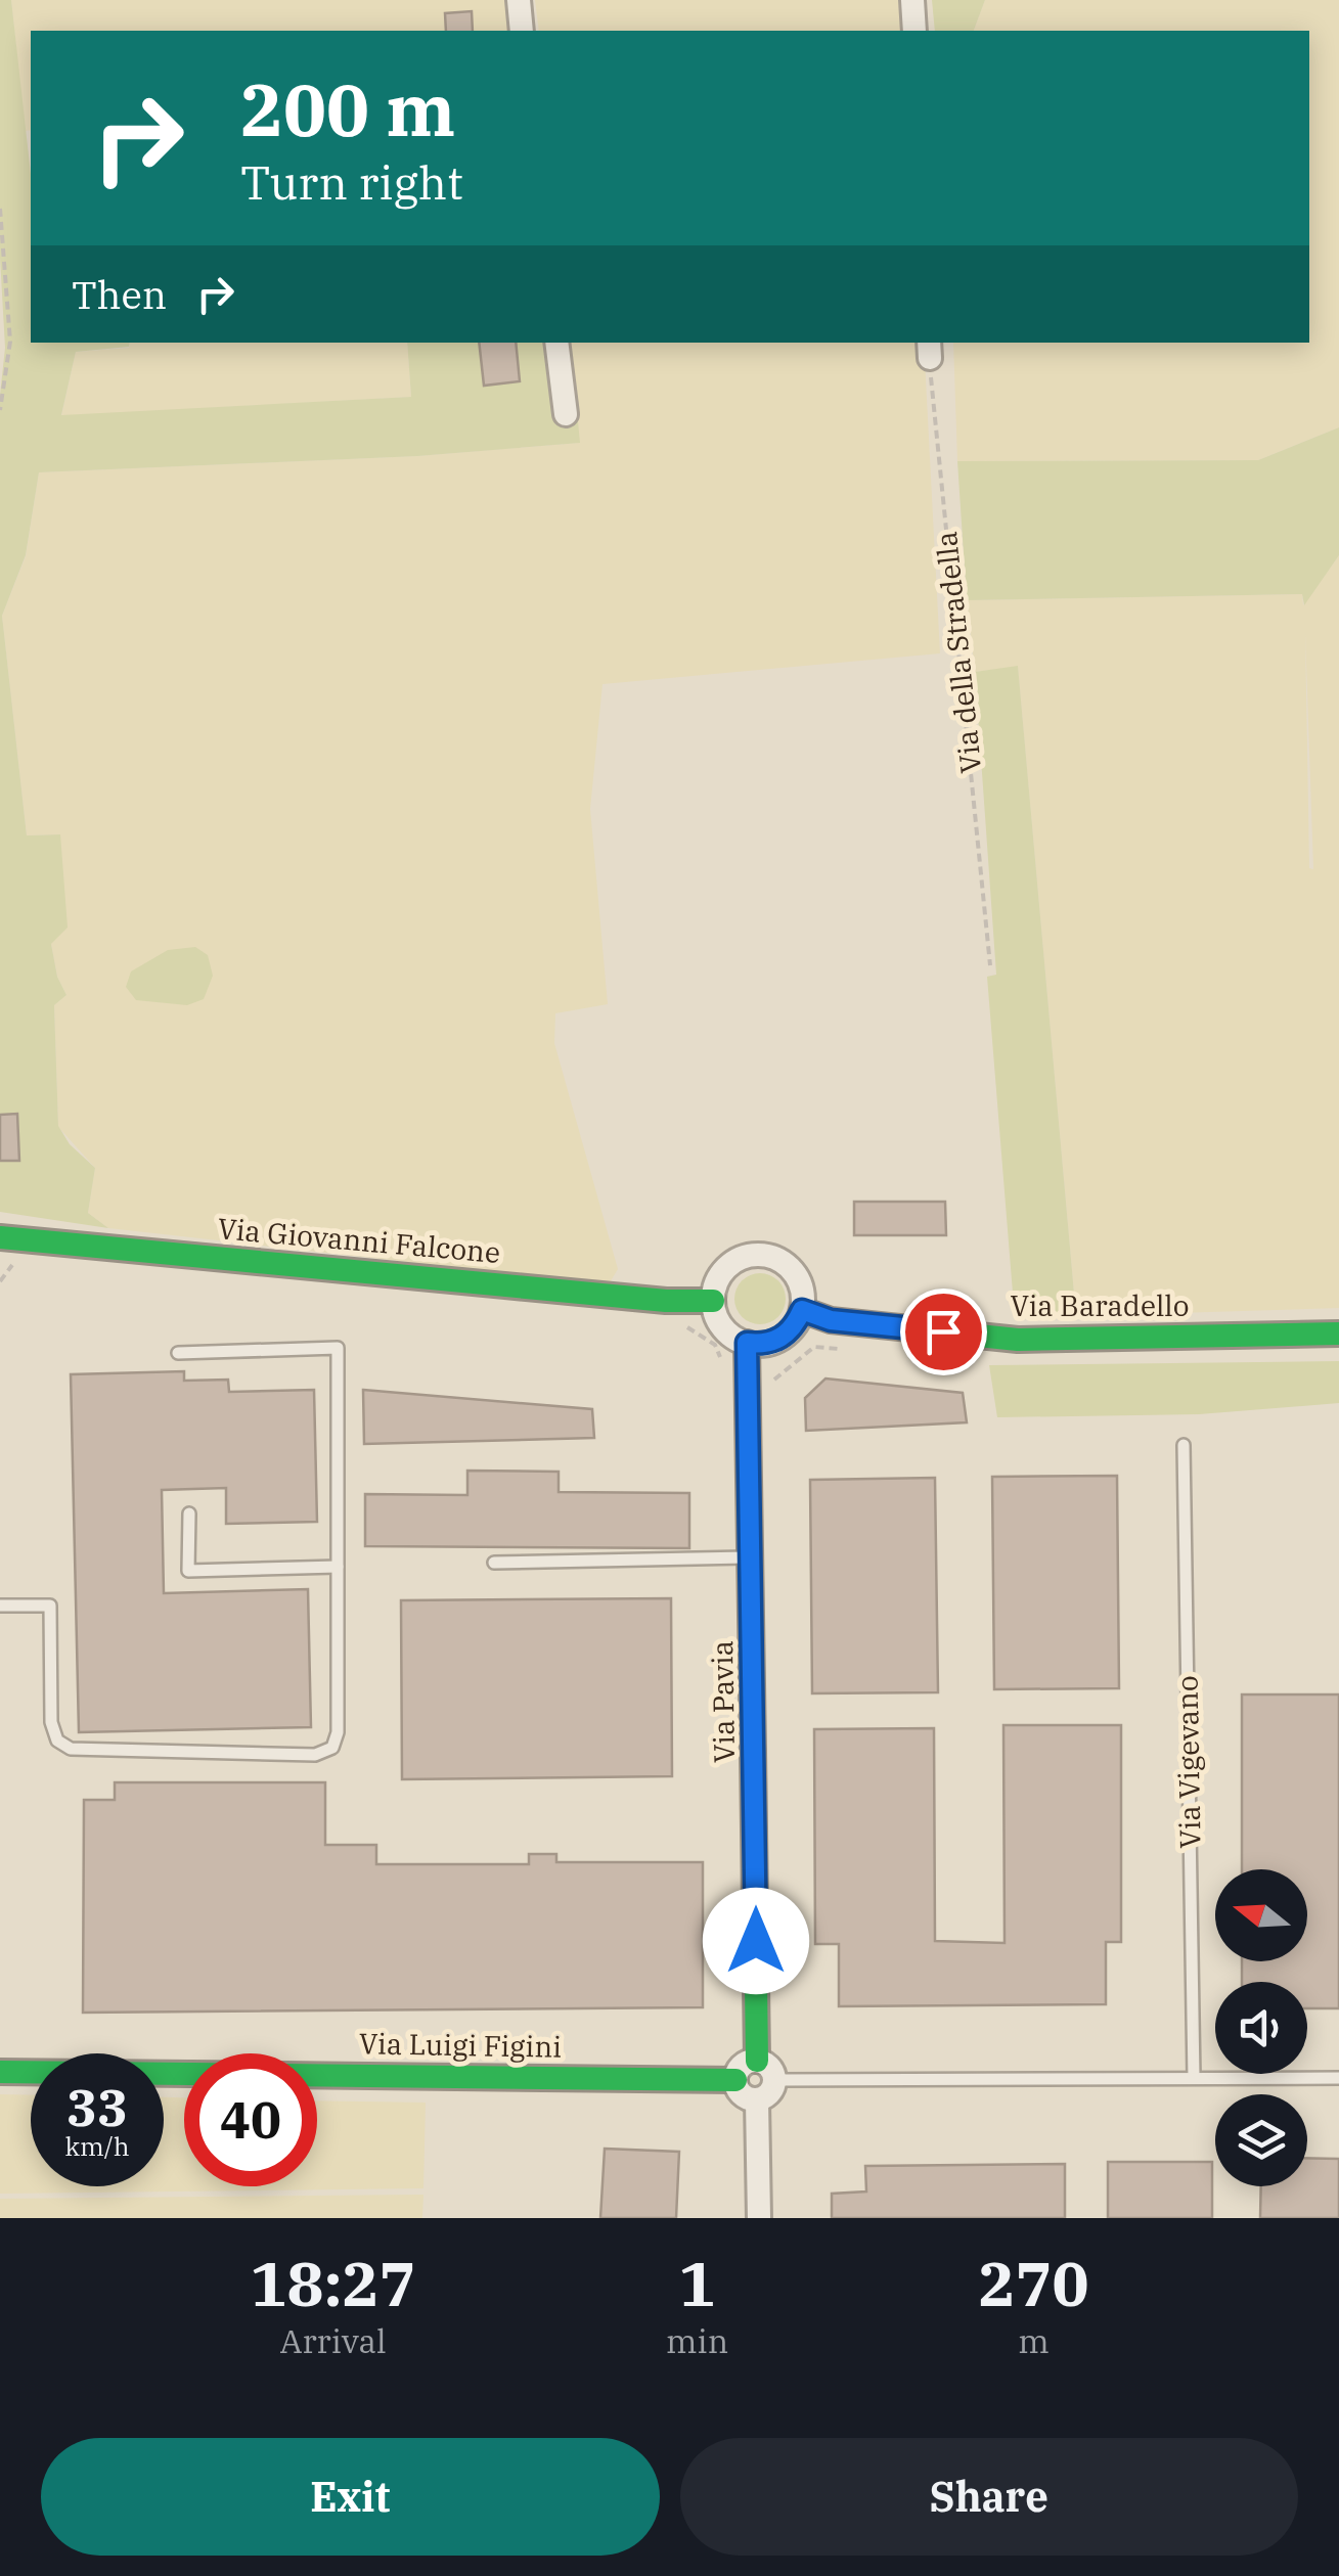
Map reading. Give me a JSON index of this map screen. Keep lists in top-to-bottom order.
{
  "streets": {
    "street": [
      "Via Giovanni Falcone",
      "Via Baradello",
      "Via Pavia",
      "Via Luigi Figini"
    ],
    "lane": ["Via Vigevano"],
    "path": ["Via della Stradella"]
  },
  "crossings": [
    ["Via Giovanni Falcone", "Via Baradello"],
    ["Via Giovanni Falcone", "Via Pavia"],
    ["Via Baradello", "Via Pavia"],
    ["Via Pavia", "Via Luigi Figini"]
  ],
  "north": "left",
  "page": {
    "turn": ["200 m", "Turn right"],
    "then": "Then",
    "speed": "33 km/h",
    "limit": "40",
    "eta": [
      "18:27",
      "Arrival",
      "1",
      "min",
      "270",
      "m"
    ],
    "buttons": ["Exit", "Share"]
  }
}
